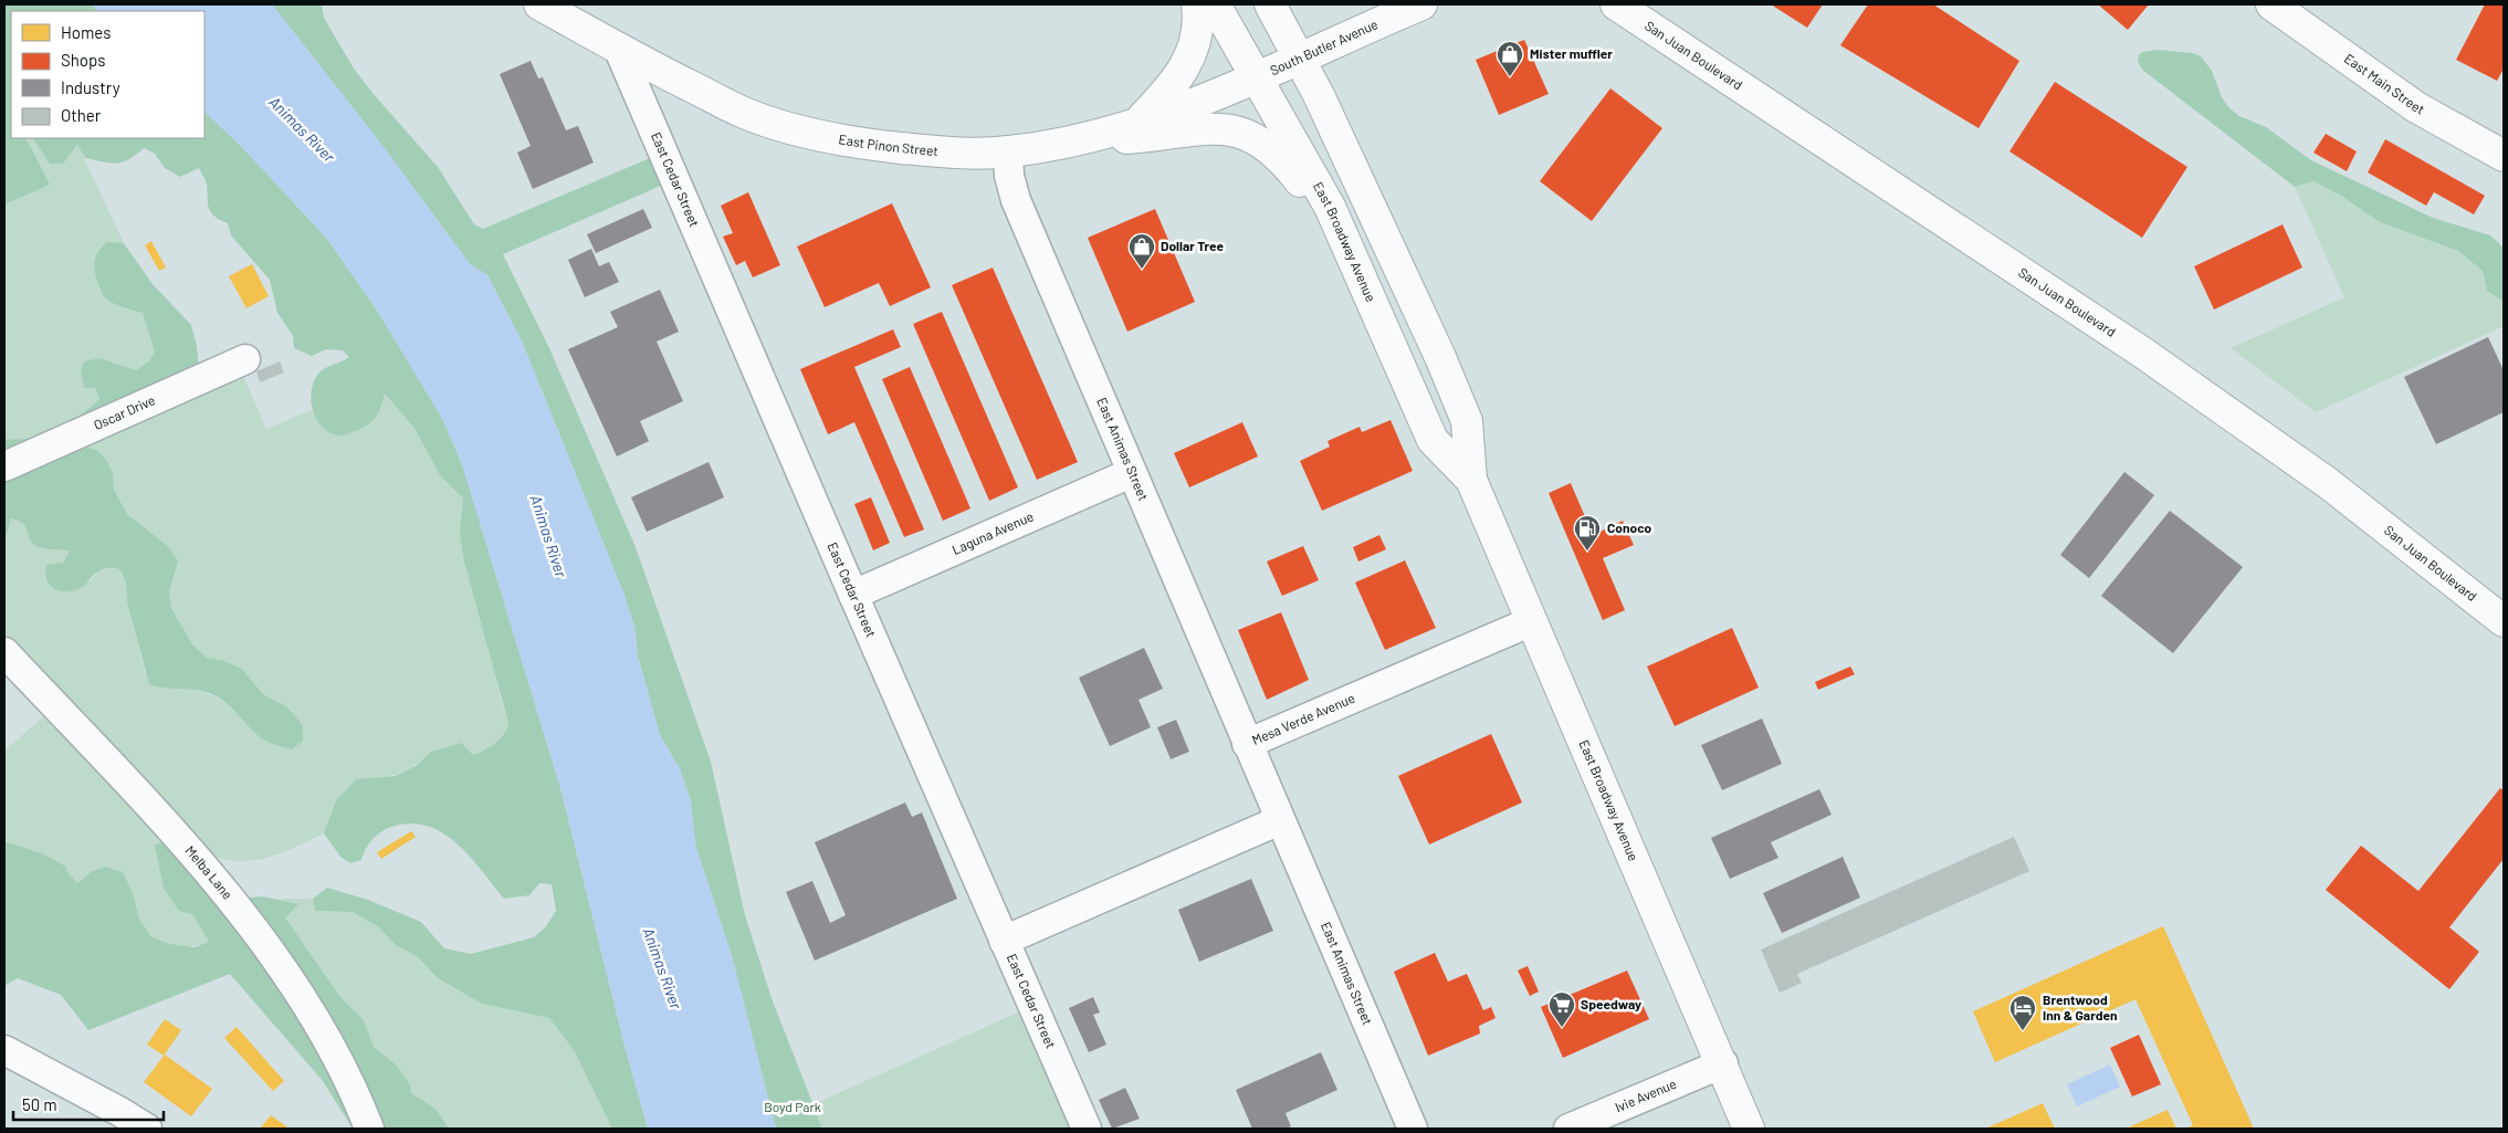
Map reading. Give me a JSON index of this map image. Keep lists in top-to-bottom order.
{
  "streets": {
    "main road": [
      "South Butler Avenue",
      "San Juan Boulevard",
      "East Main Street",
      "East Pinon Street",
      "East Broadway Avenue"
    ],
    "street": [
      "East Cedar Street",
      "Oscar Drive",
      "East Animas Street",
      "Laguna Avenue",
      "Mesa Verde Avenue",
      "Melba Lane",
      "Ivie Avenue"
    ]
  },
  "crossings": [
    ["South Butler Avenue", "East Pinon Street"],
    ["South Butler Avenue", "East Broadway Avenue"],
    ["East Pinon Street", "East Cedar Street"],
    ["East Pinon Street", "East Broadway Avenue"],
    ["East Pinon Street", "East Animas Street"],
    ["East Cedar Street", "Laguna Avenue"],
    ["East Broadway Avenue", "Mesa Verde Avenue"],
    ["East Broadway Avenue", "Ivie Avenue"],
    ["East Animas Street", "Laguna Avenue"],
    ["East Animas Street", "Mesa Verde Avenue"]
  ],
  "water": ["Animas River"],
  "parks": ["Boyd Park"],
  "places": {
    "shop": ["Mister muffler", "Dollar Tree"],
    "fuel station": ["Conoco"],
    "supermarket": ["Speedway"],
    "hotel": ["Brentwood Inn & Garden"]
  },
  "legend": [
    "Homes",
    "Shops",
    "Industry",
    "Other"
  ],
  "scale_bar": "50 m"
}
